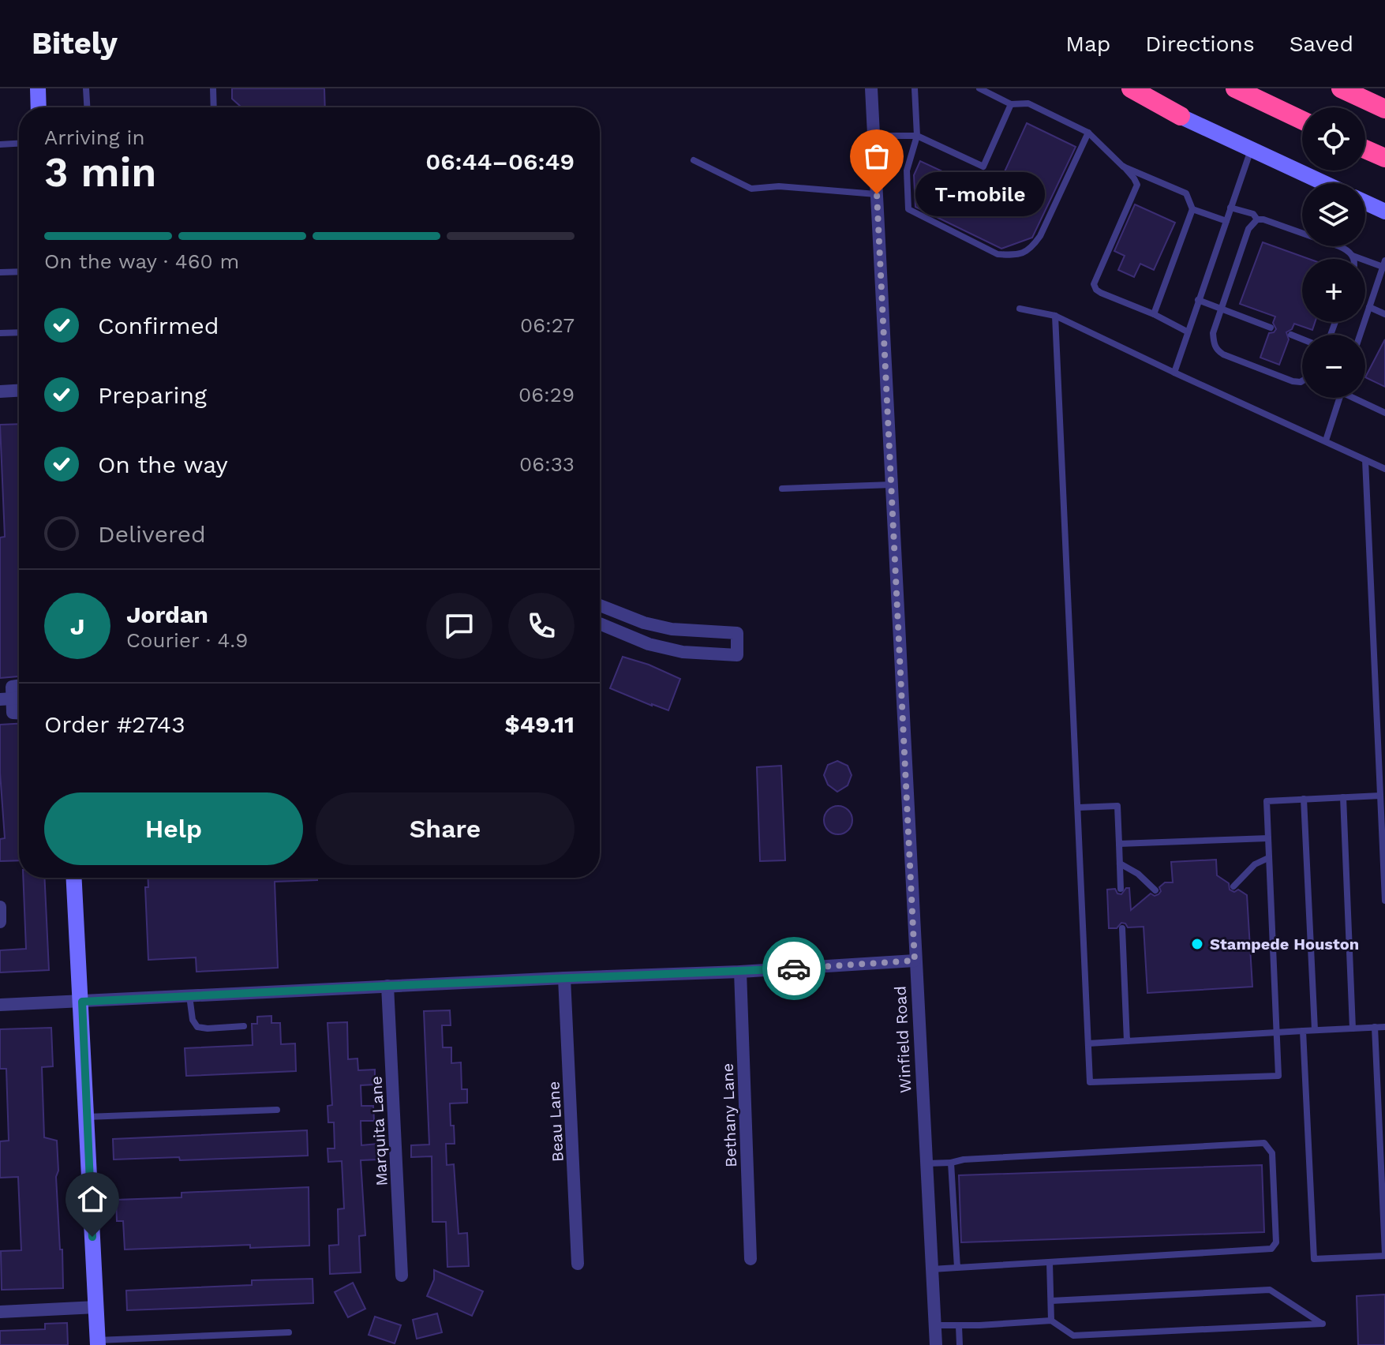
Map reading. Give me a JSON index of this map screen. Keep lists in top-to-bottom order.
{
  "streets": {
    "street": [
      "Winfield Road",
      "Bethany Lane",
      "Beau Lane",
      "Marquita Lane"
    ]
  },
  "places": ["T-mobile", "Stampede Houston"],
  "page": {
    "header": "Bitely",
    "nav": ["Map", "Directions", "Saved"],
    "map_buttons": ["+", "−"],
    "heading": ["3 min", "Arriving in", "06:44–06:49"],
    "panel": [
      "Jordan",
      "Courier · 4.9",
      "Order #2743",
      "$49.11"
    ],
    "bubble": "T-mobile",
    "bar": "On the way · 460 m",
    "list": [
      ["Confirmed", "06:27"],
      ["Preparing", "06:29"],
      ["On the way", "06:33"],
      "Delivered"
    ],
    "round": "J",
    "buttons": ["Help", "Share"]
  }
}
